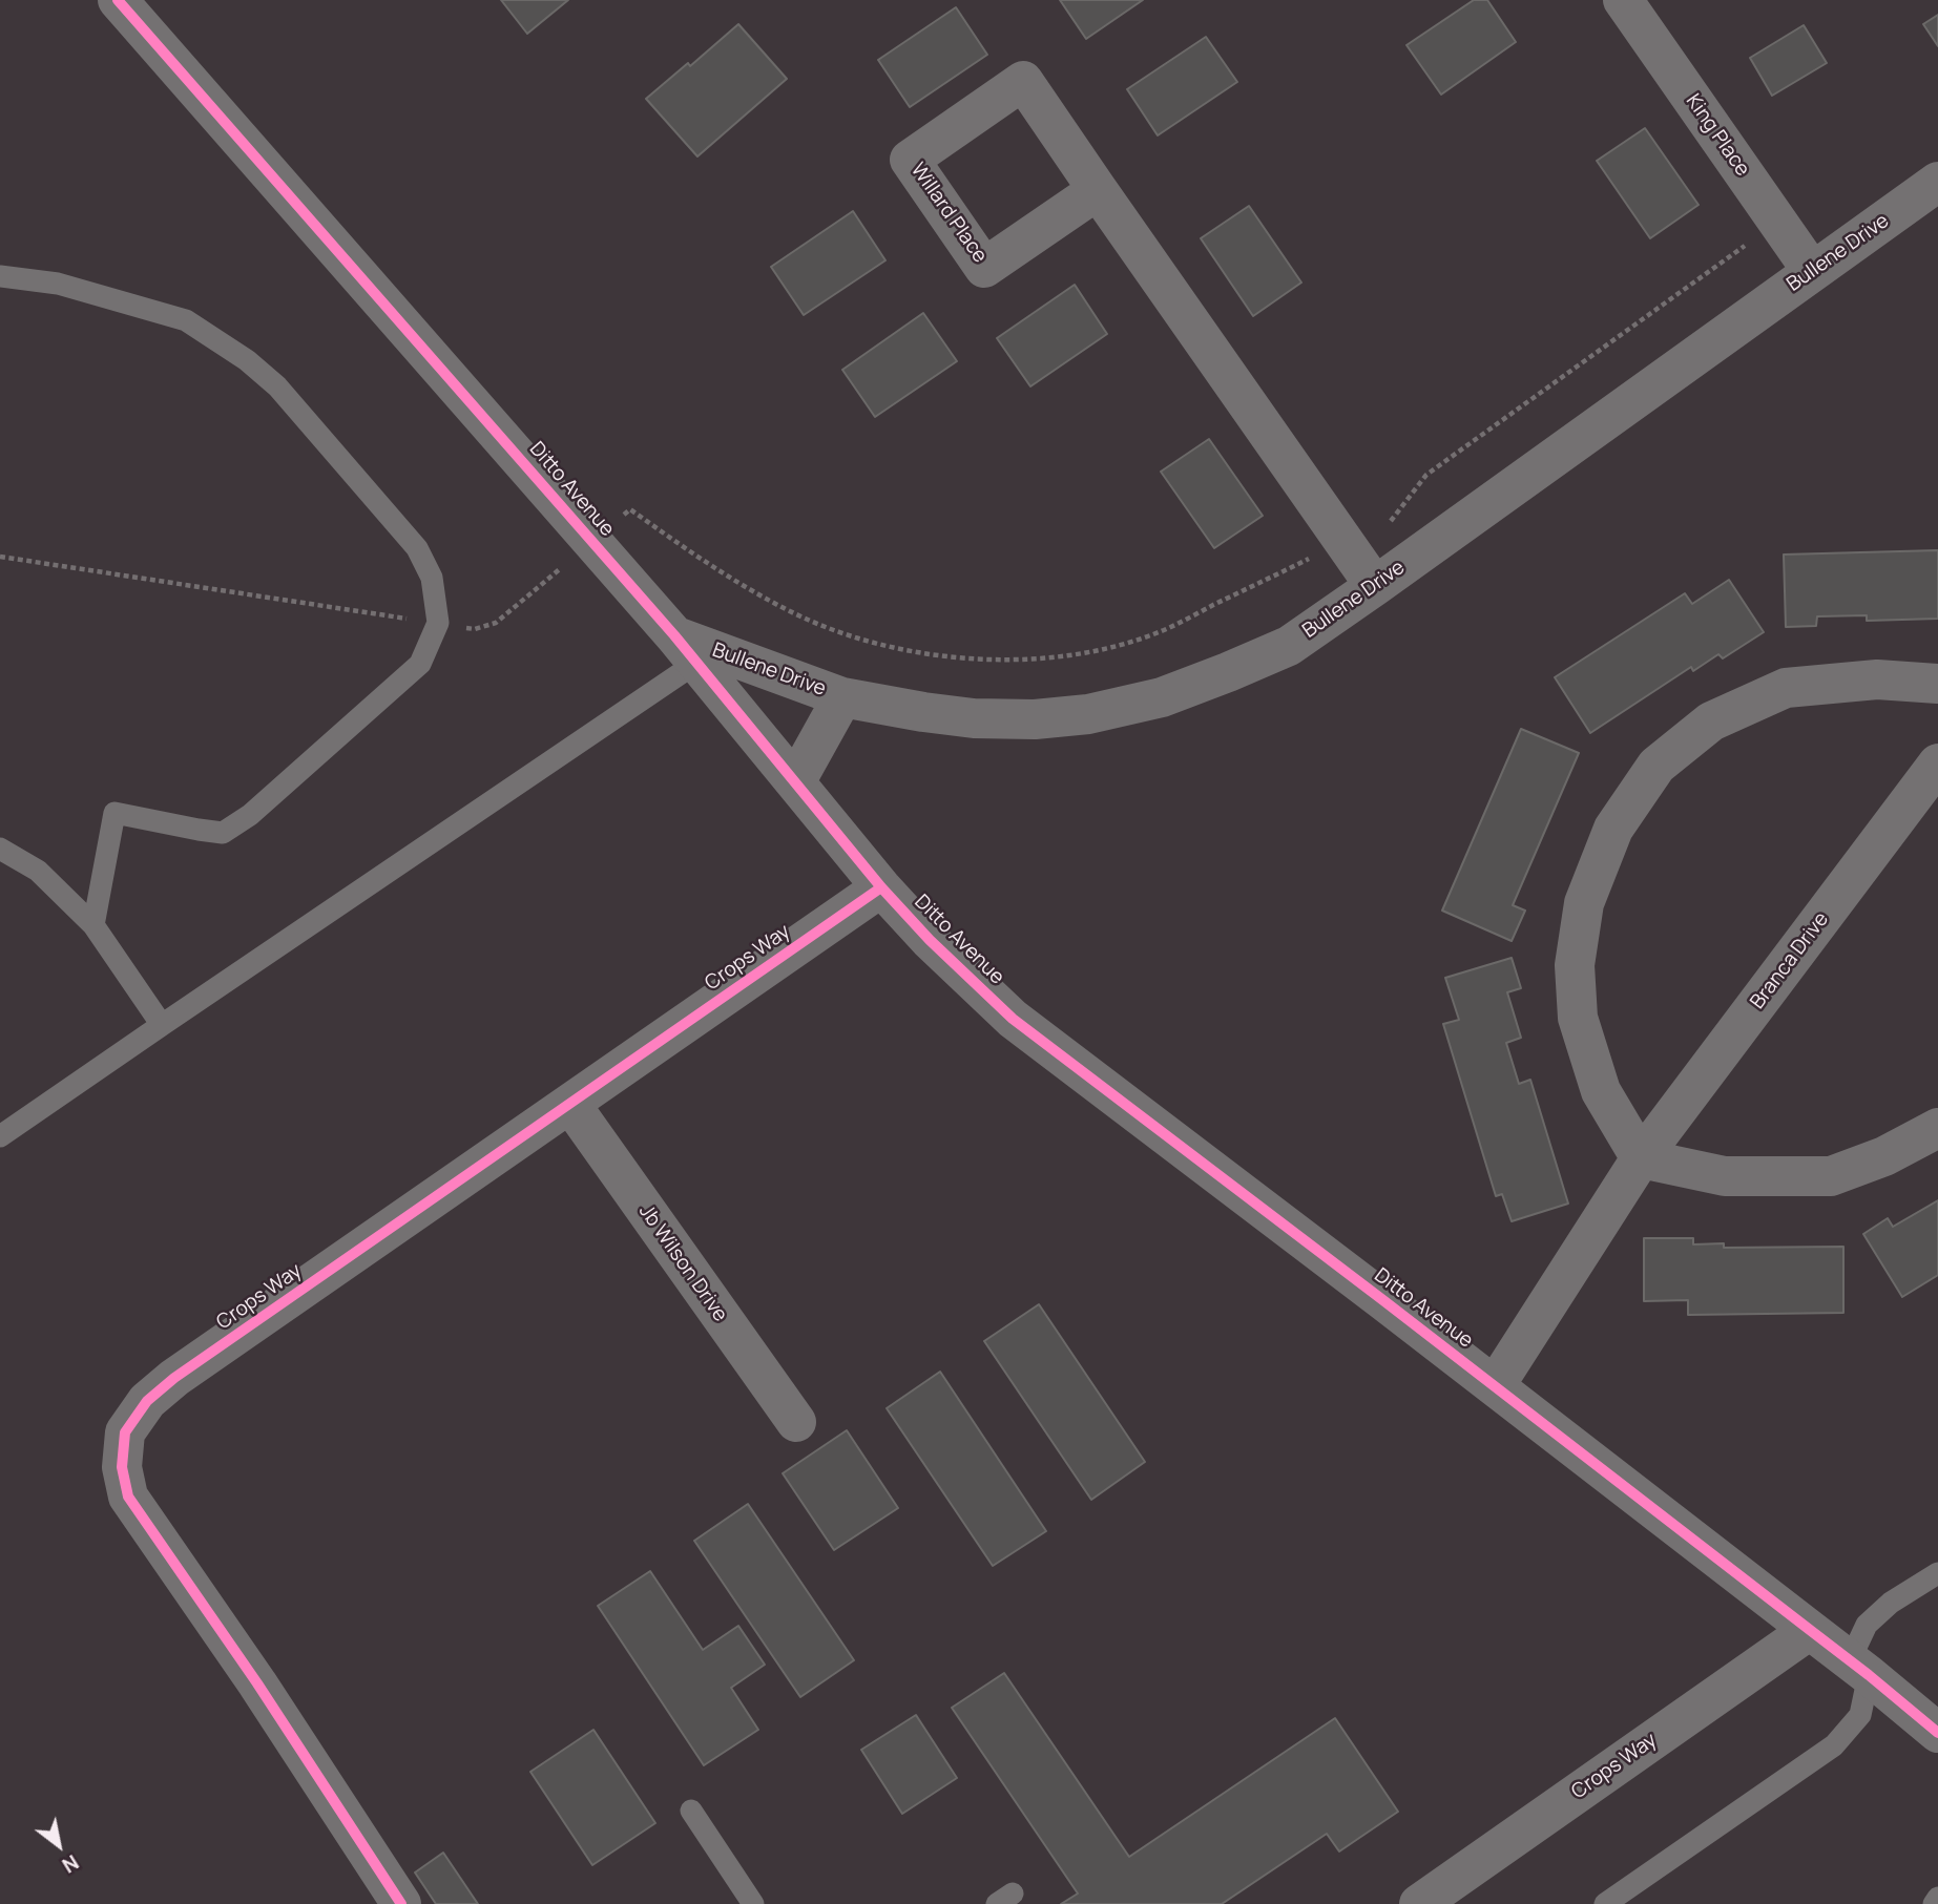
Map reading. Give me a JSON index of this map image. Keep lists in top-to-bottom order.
{
  "streets": {
    "street": [
      "King Place",
      "Willard Place",
      "Bullene Drive",
      "Ditto Avenue",
      "Crops Way",
      "Branca Drive",
      "Jb Wilson Drive"
    ]
  },
  "crossings": [
    ["King Place", "Bullene Drive"],
    ["Willard Place", "Bullene Drive"],
    ["Bullene Drive", "Ditto Avenue"],
    ["Ditto Avenue", "Crops Way"],
    ["Ditto Avenue", "Branca Drive"],
    ["Crops Way", "Jb Wilson Drive"]
  ],
  "north": "bottom right"
}
